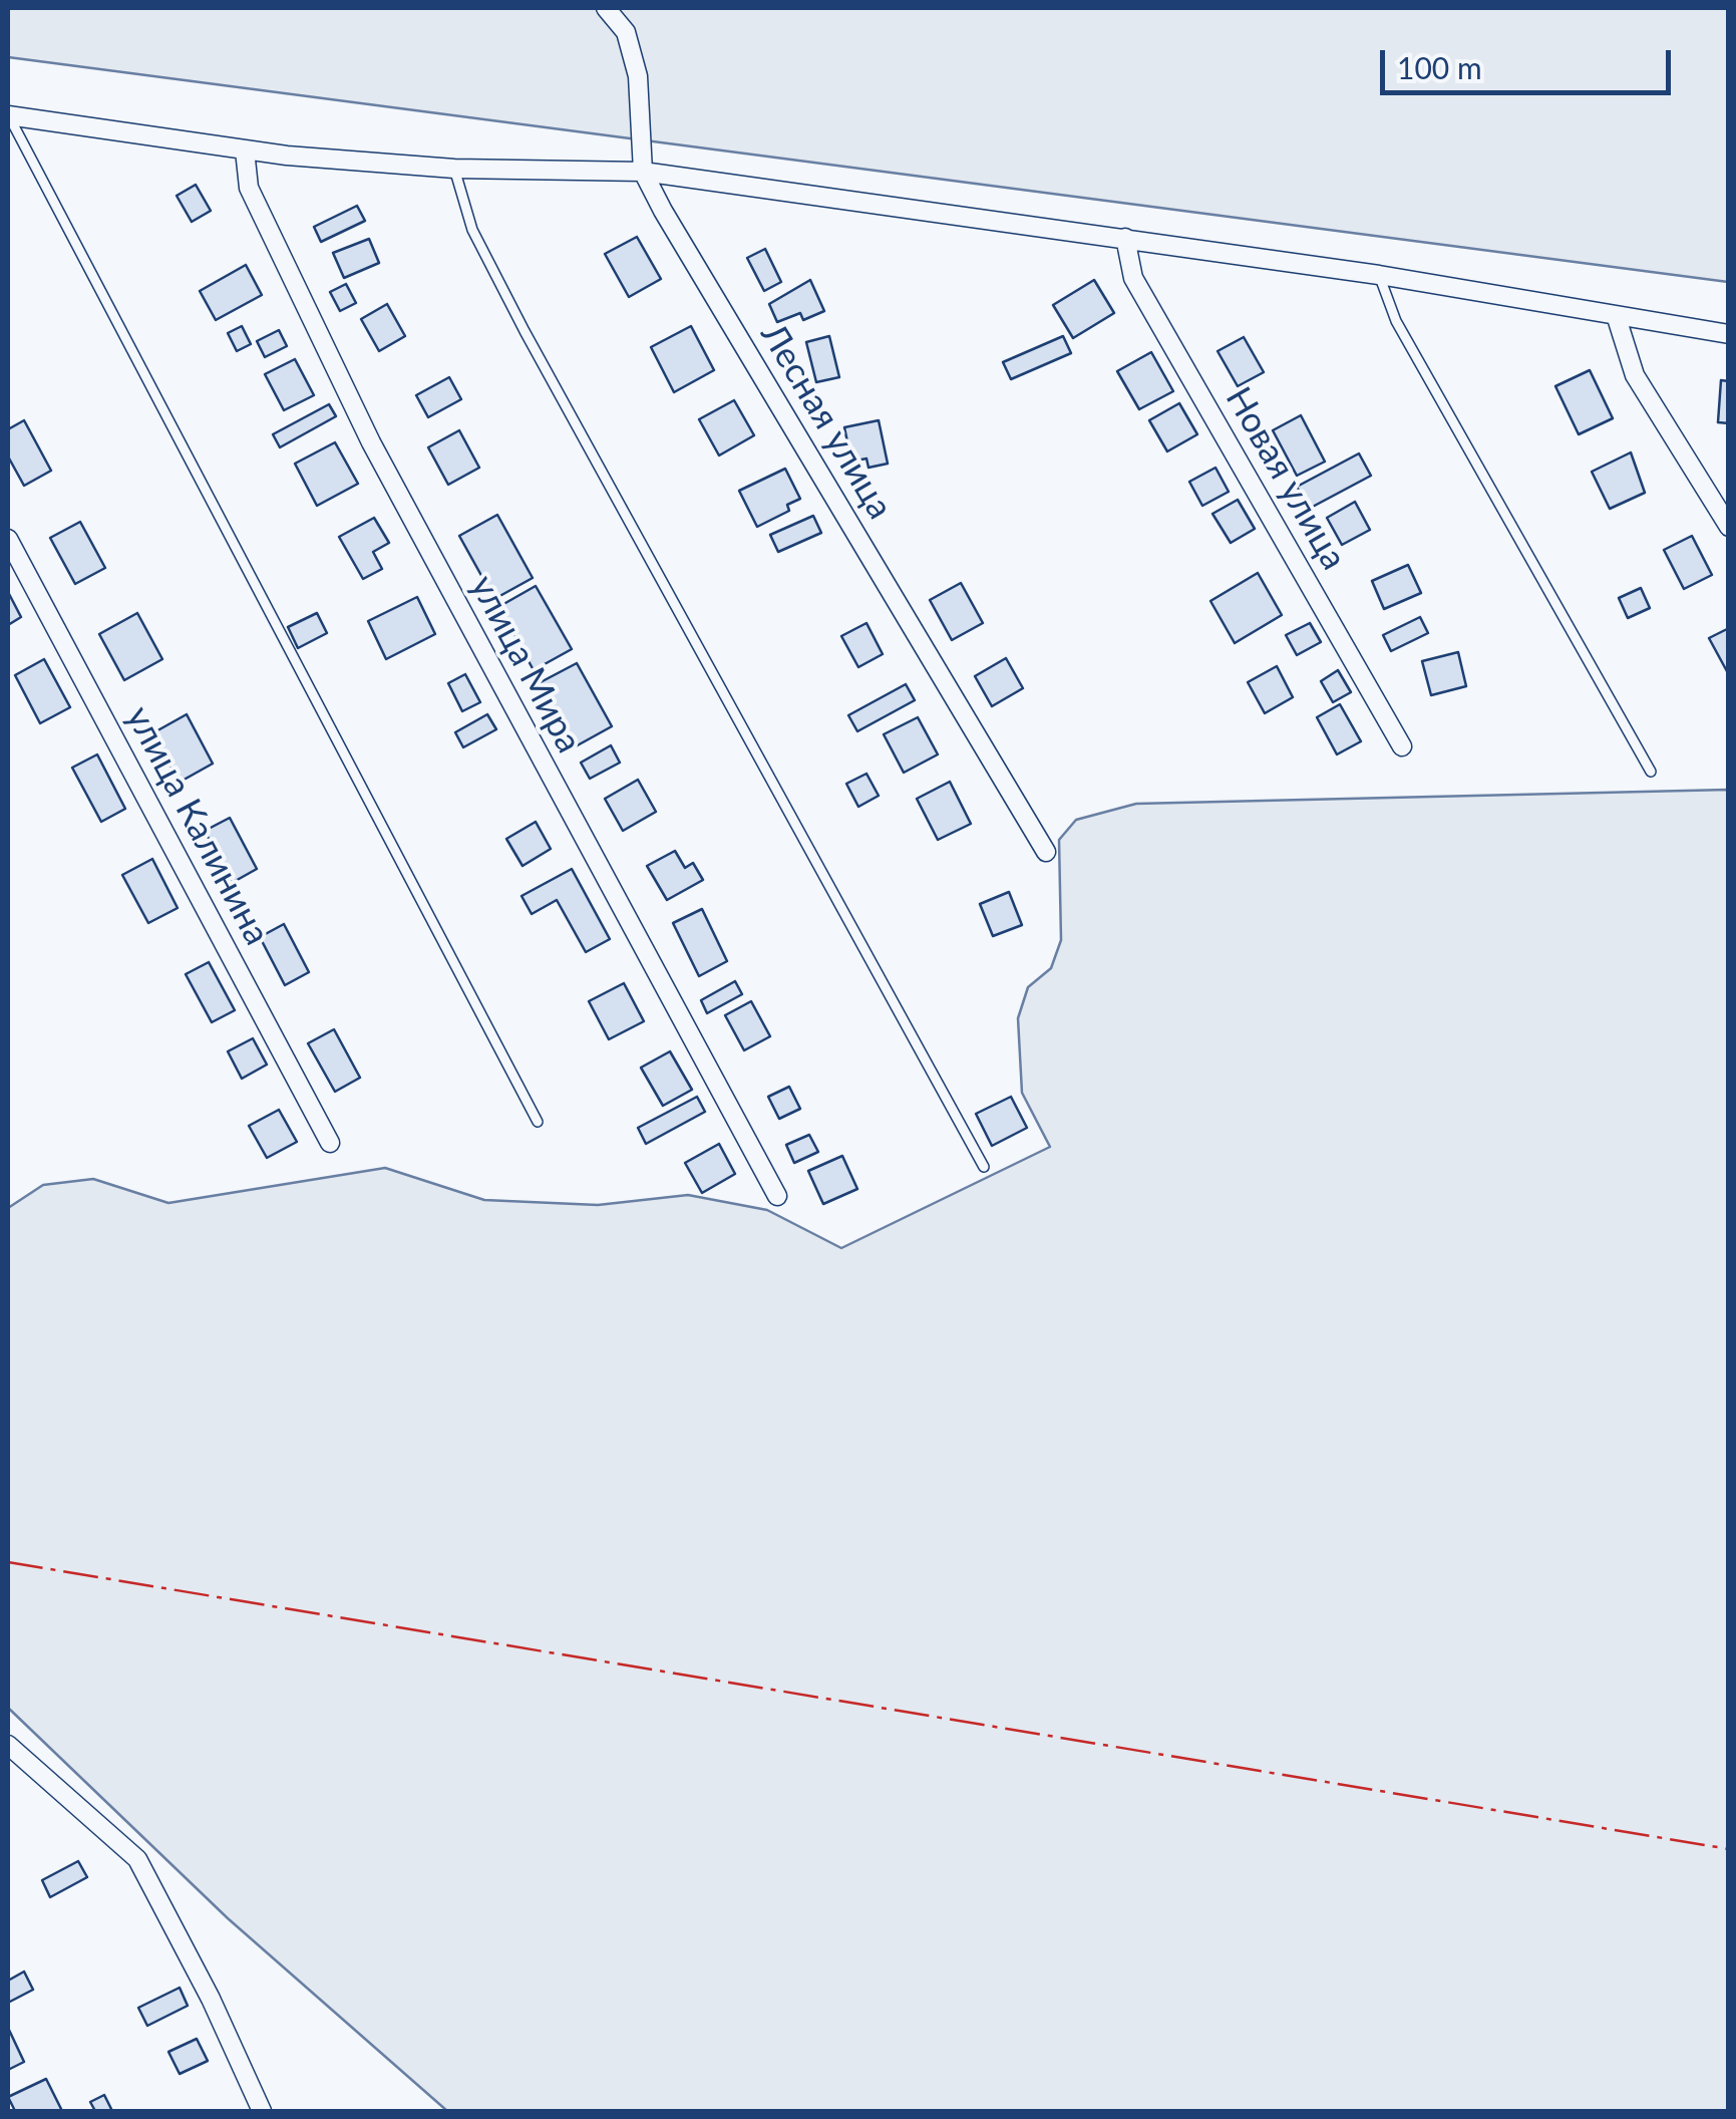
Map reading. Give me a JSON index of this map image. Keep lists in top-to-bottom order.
{
  "streets": {
    "street": [
      "Лесная улица",
      "Новая улица",
      "улица Мира",
      "улица Калинина"
    ]
  },
  "scale_bar": "100 m"
}
